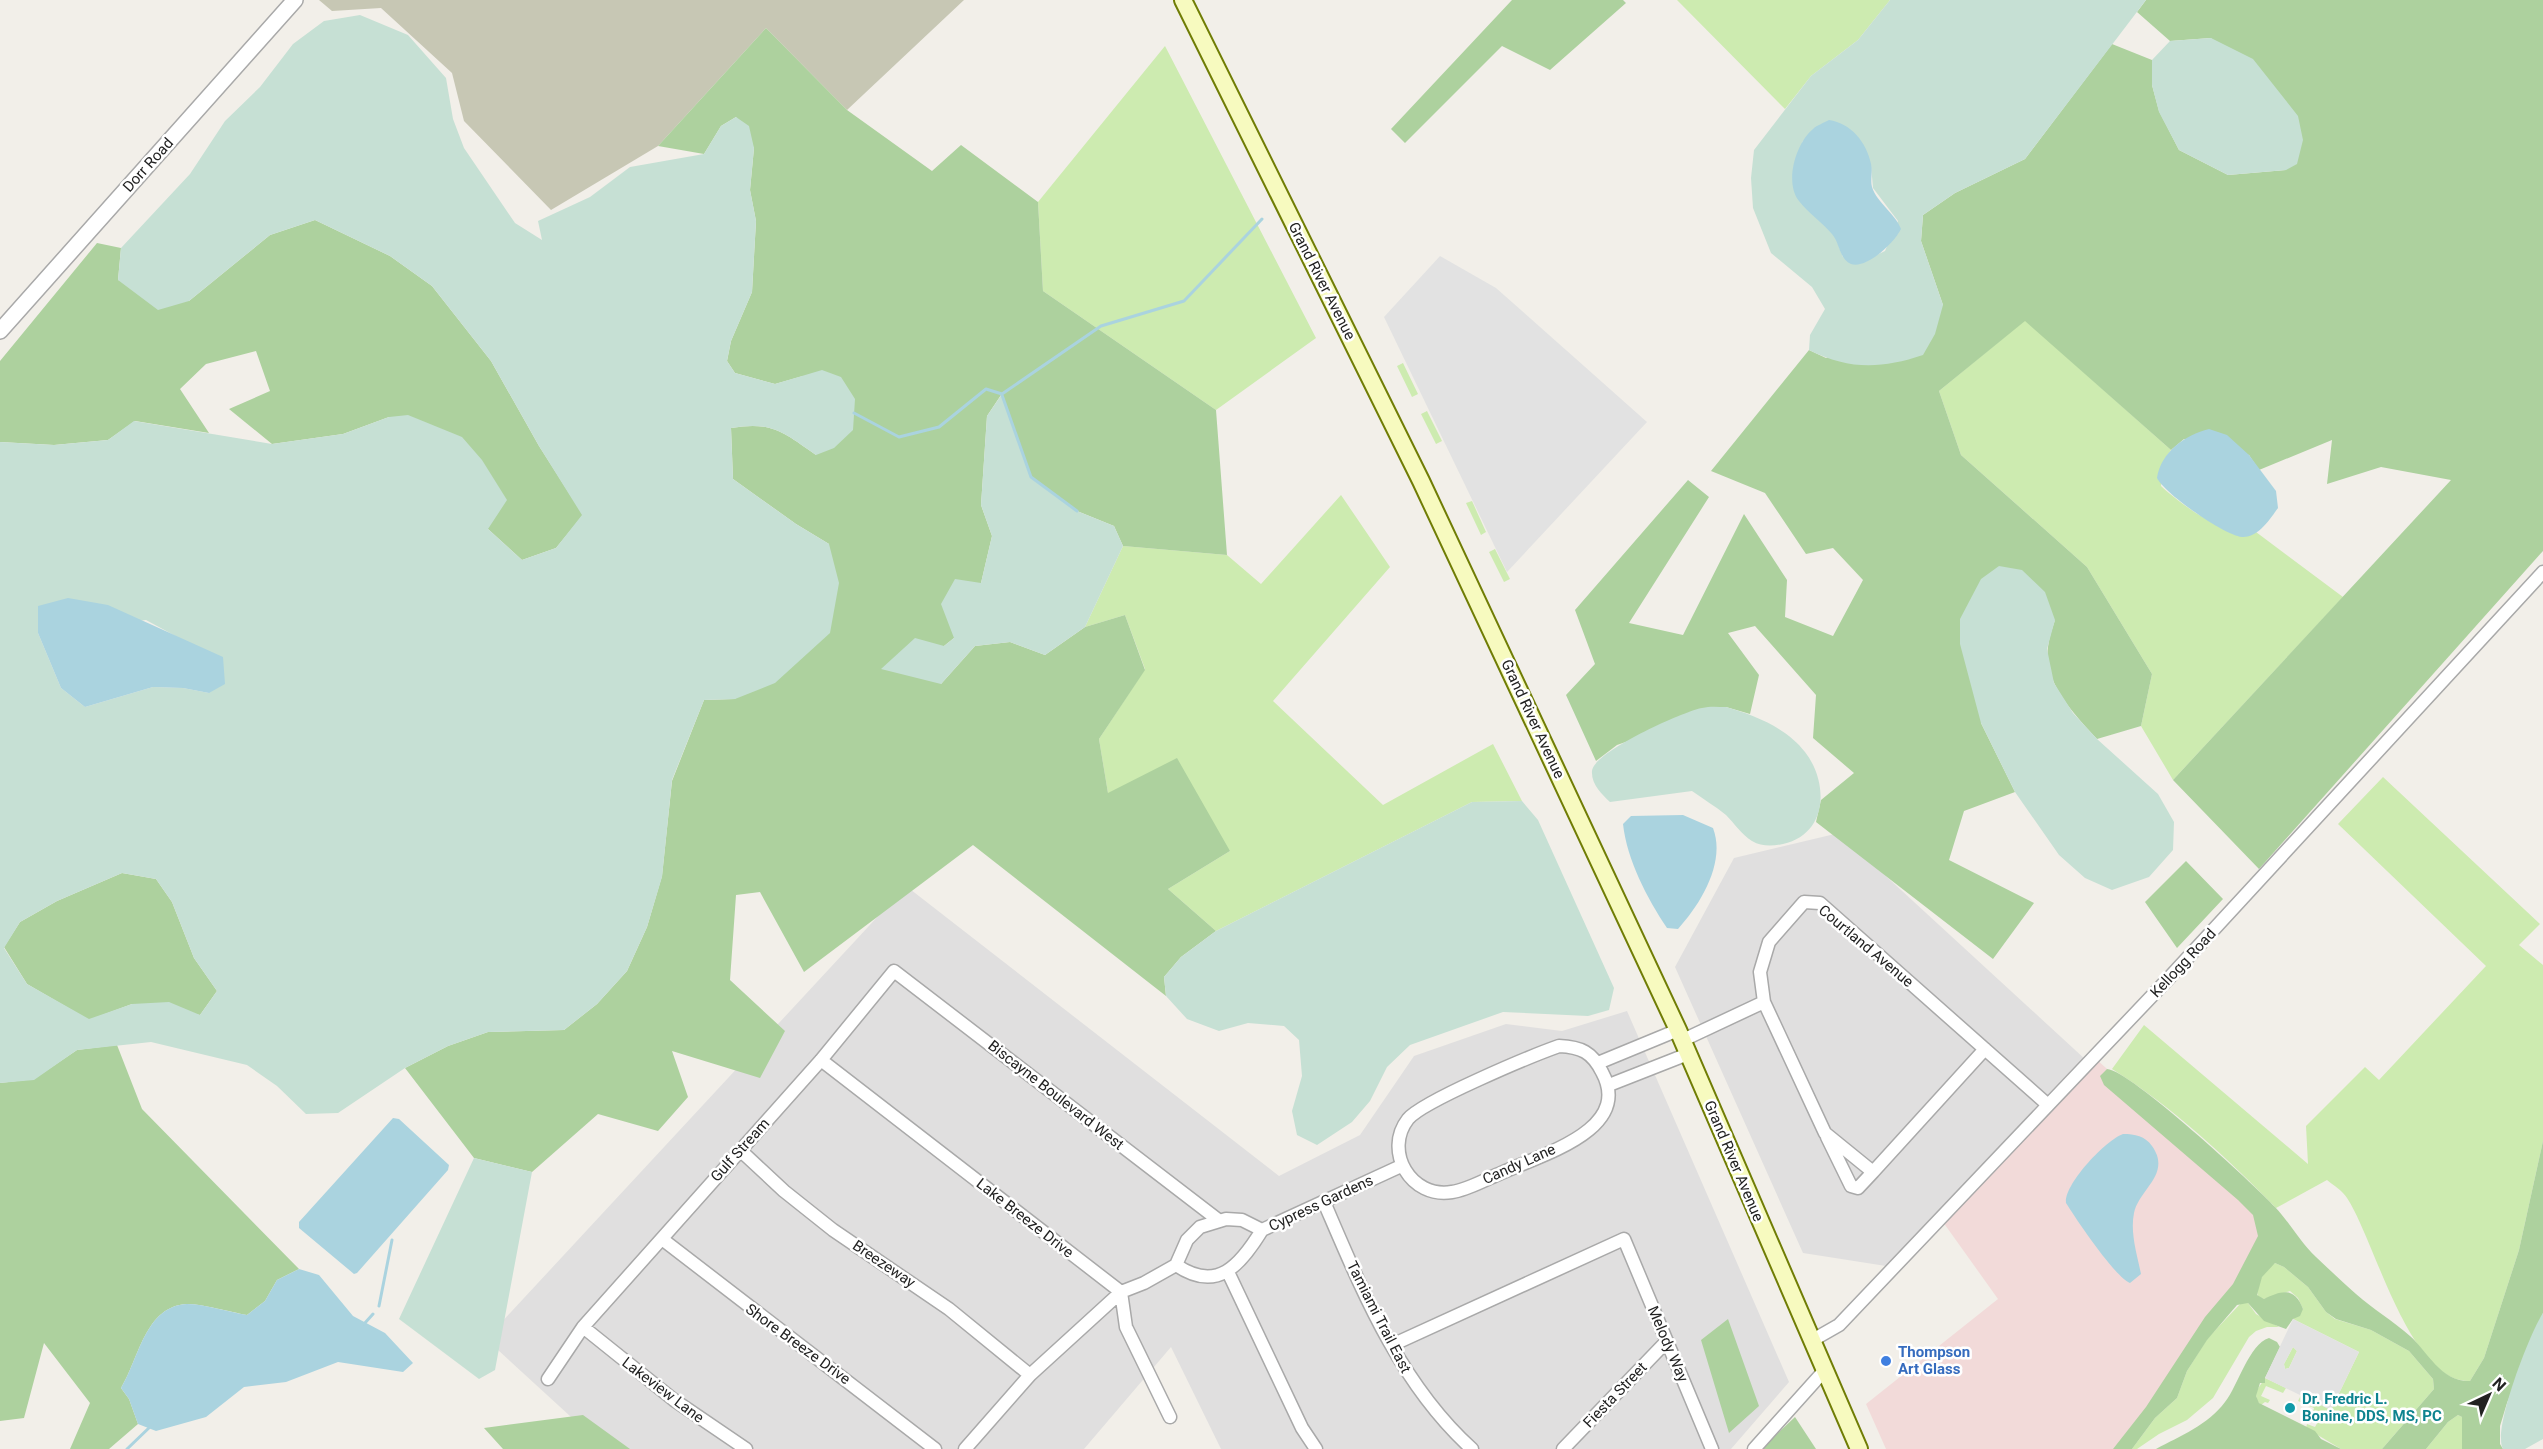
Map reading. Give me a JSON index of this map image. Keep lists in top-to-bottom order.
{
  "streets": {
    "main road": ["Grand River Avenue"],
    "street": [
      "Dorr Road",
      "Courtland Avenue",
      "Kellogg Road",
      "Biscayne Boulevard West",
      "Gulf Stream",
      "Candy Lane",
      "Cypress Gardens",
      "Lake Breeze Drive",
      "Breezeway",
      "Tamiami Trail East",
      "Shore Breeze Drive",
      "Melody Way",
      "Lakeview Lane",
      "Fiesta Street"
    ]
  },
  "crossings": [
    ["Grand River Avenue", "Kellogg Road"],
    ["Courtland Avenue", "Kellogg Road"],
    ["Biscayne Boulevard West", "Gulf Stream"],
    ["Biscayne Boulevard West", "Cypress Gardens"],
    ["Gulf Stream", "Lake Breeze Drive"],
    ["Gulf Stream", "Breezeway"],
    ["Gulf Stream", "Shore Breeze Drive"],
    ["Gulf Stream", "Lakeview Lane"],
    ["Candy Lane", "Cypress Gardens"],
    ["Cypress Gardens", "Tamiami Trail East"],
    ["Tamiami Trail East", "Melody Way"],
    ["Melody Way", "Fiesta Street"]
  ],
  "places": ["Thompson Art Glass", "Dr. Fredric L. Bonine, DDS, MS, PC"],
  "north": "top right"
}
